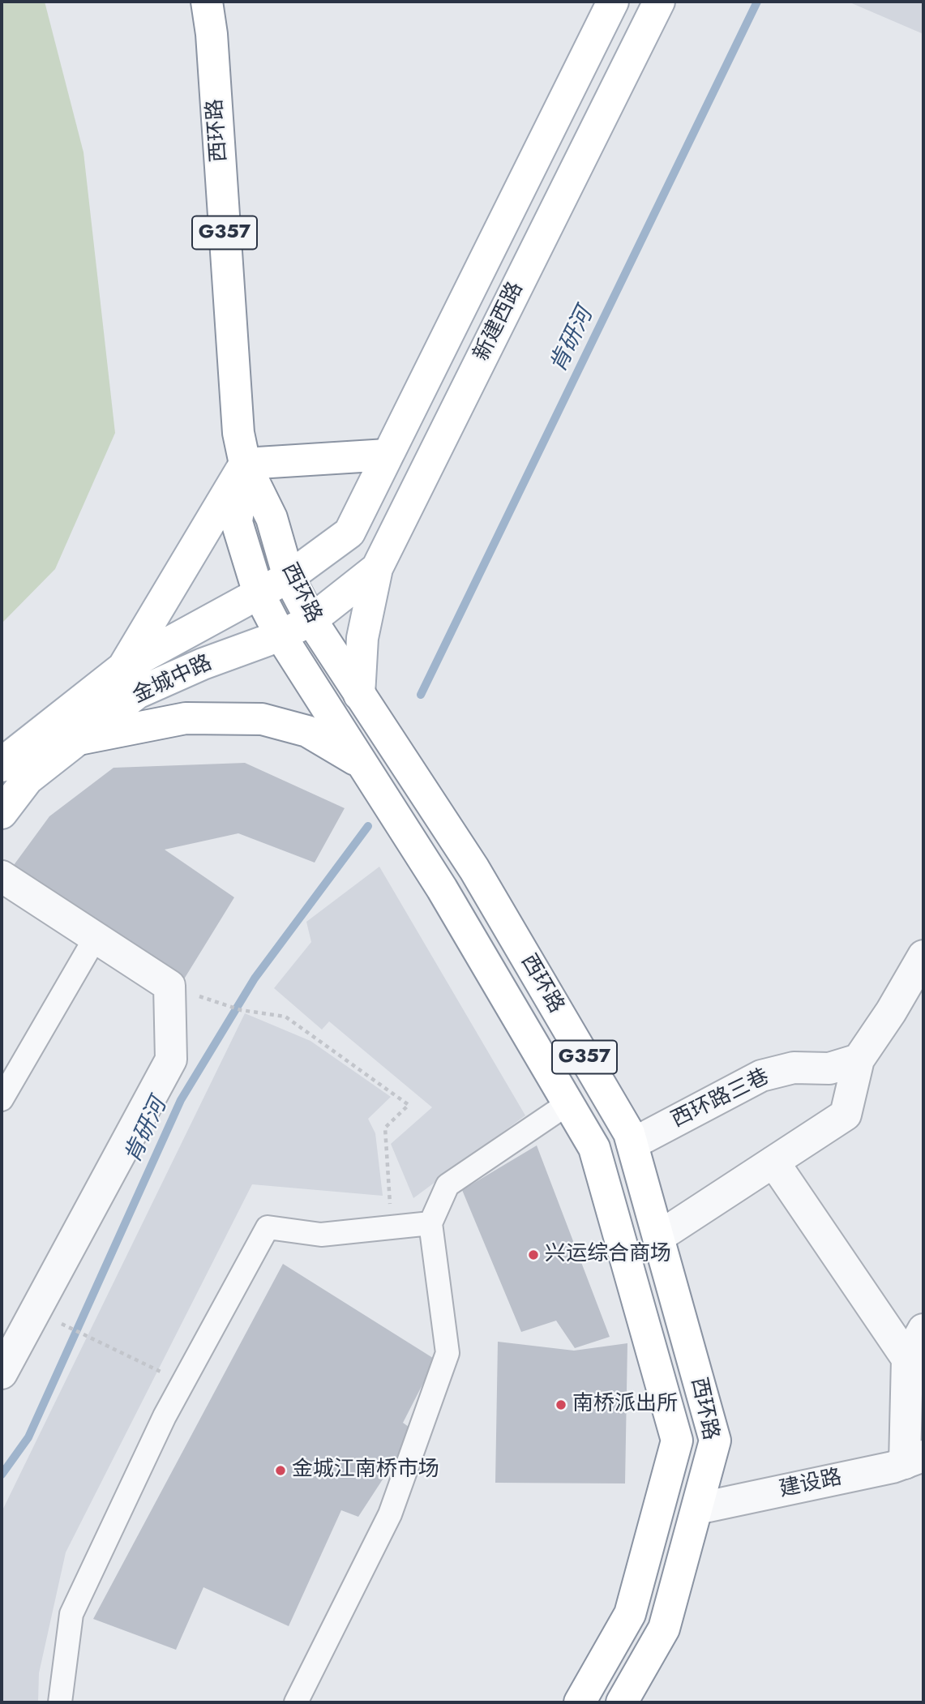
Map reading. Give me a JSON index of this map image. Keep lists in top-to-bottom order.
{
  "streets": {
    "main road": [
      "西环路",
      "G357",
      "新建西路",
      "金城中路"
    ],
    "street": ["西环路三巷", "建设路"]
  },
  "crossings": [
    ["西环路", "新建西路"],
    ["西环路", "金城中路"],
    ["西环路", "西环路三巷"],
    ["西环路", "建设路"],
    ["新建西路", "金城中路"]
  ],
  "water": ["肯研河"],
  "places": ["兴运综合商场", "南桥派出所", "金城江南桥市场"]
}
